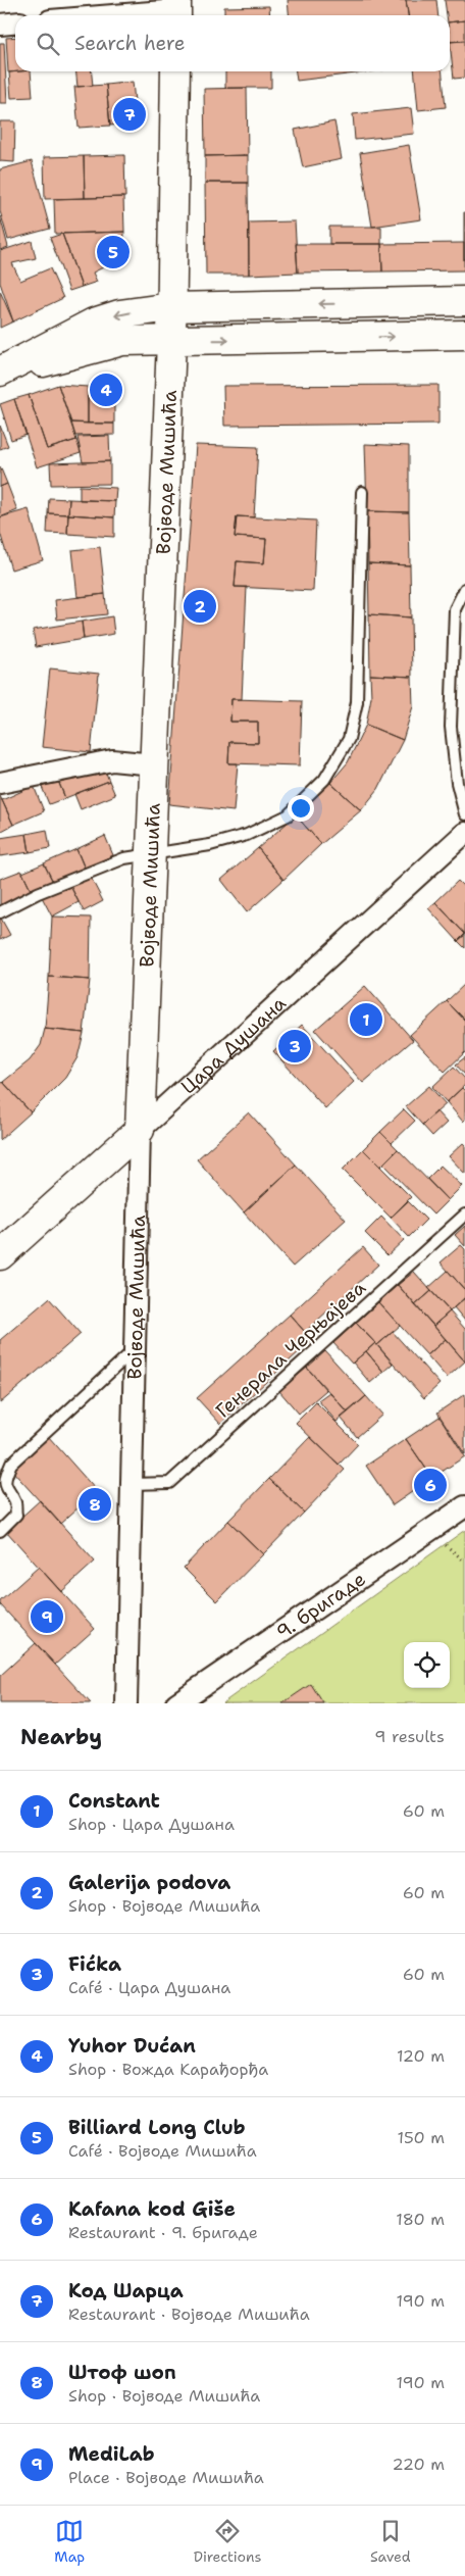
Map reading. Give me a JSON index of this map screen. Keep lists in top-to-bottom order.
{
  "streets": {
    "street": ["Војводе Мишића", "Цара Душана", "9. бригаде"],
    "lane": ["Генерала Черњајева"]
  },
  "crossings": [
    ["Војводе Мишића", "Цара Душана"],
    ["Војводе Мишића", "Генерала Черњајева"]
  ],
  "page": {
    "search": "Search here",
    "pins": [
      "7",
      "5",
      "4",
      "2",
      "1",
      "3",
      "6",
      "8",
      "9"
    ],
    "heading": ["Nearby", "9 results"],
    "list": [
      {
        "mark": "1",
        "name": "Constant",
        "note": "Shop · Цара Душана",
        "value": "60 m"
      },
      {
        "mark": "2",
        "name": "Galerija podova",
        "note": "Shop · Војводе Мишића",
        "value": "60 m"
      },
      {
        "mark": "3",
        "name": "Fićka",
        "note": "Café · Цара Душана",
        "value": "60 m"
      },
      {
        "mark": "4",
        "name": "Yuhor Dućan",
        "note": "Shop · Вожда Карађорђа",
        "value": "120 m"
      },
      {
        "mark": "5",
        "name": "Billiard Long Club",
        "note": "Café · Војводе Мишића",
        "value": "150 m"
      },
      {
        "mark": "6",
        "name": "Kafana kod Giše",
        "note": "Restaurant · 9. бригаде",
        "value": "180 m"
      },
      {
        "mark": "7",
        "name": "Код Шарца",
        "note": "Restaurant · Војводе Мишића",
        "value": "190 m"
      },
      {
        "mark": "8",
        "name": "Штоф шоп",
        "note": "Shop · Војводе Мишића",
        "value": "190 m"
      },
      {
        "mark": "9",
        "name": "MediLab",
        "note": "Place · Војводе Мишића",
        "value": "220 m"
      }
    ],
    "nav": ["Map", "Directions", "Saved"]
  }
}
